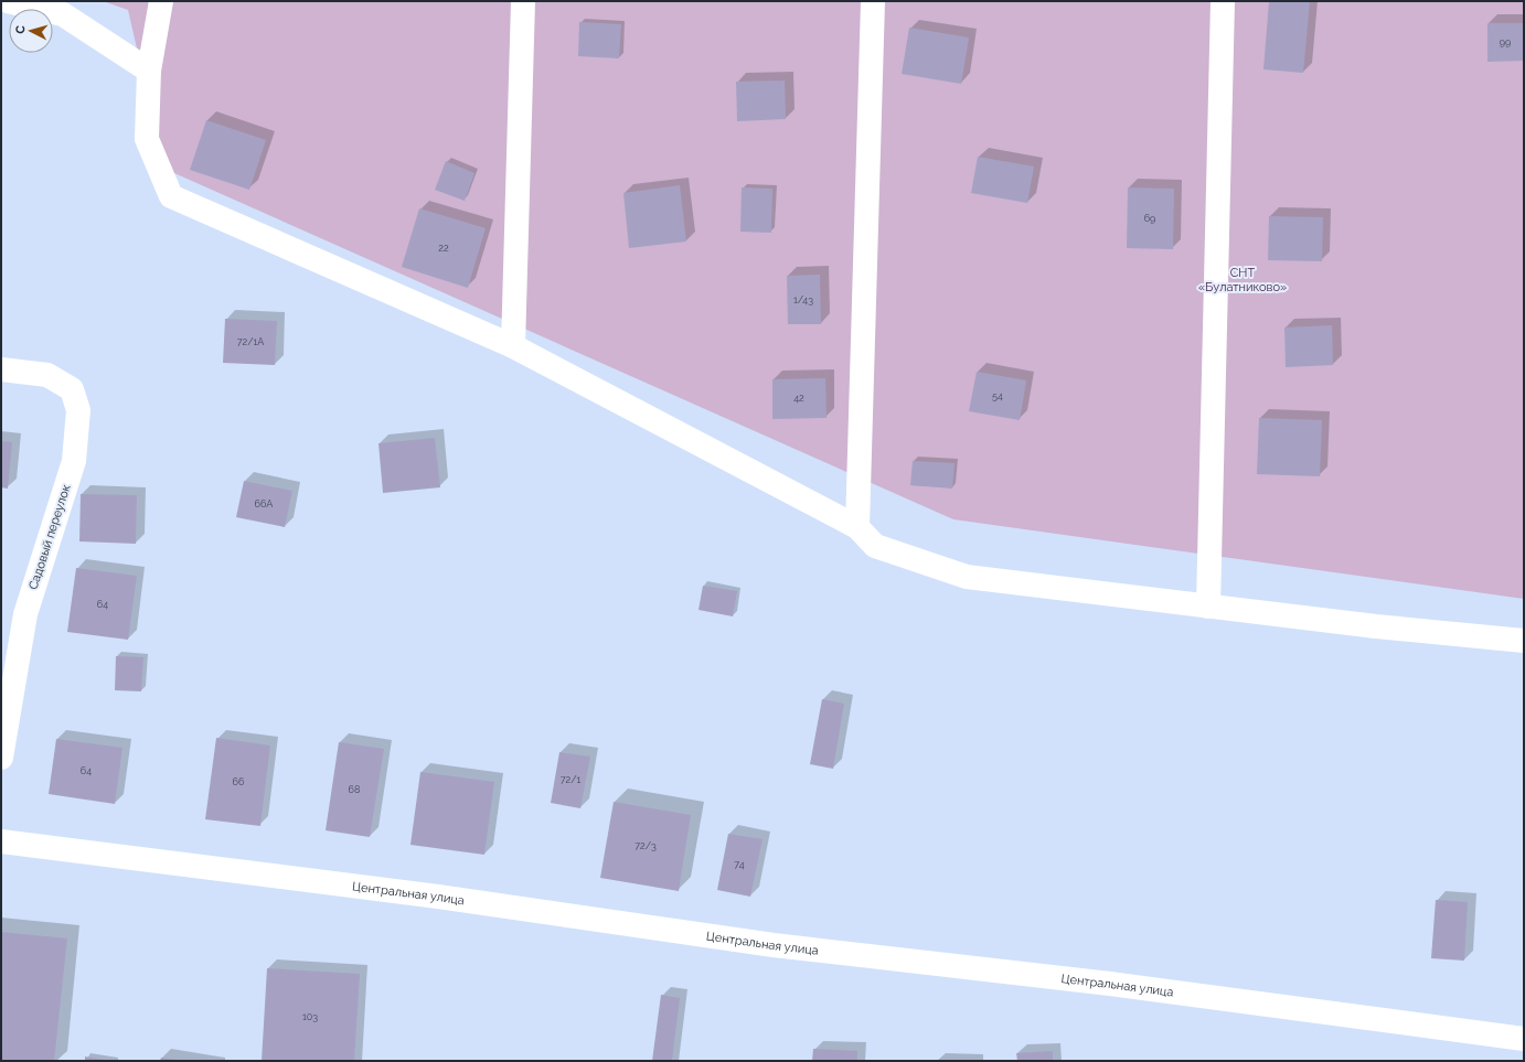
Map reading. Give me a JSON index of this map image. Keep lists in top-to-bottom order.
{
  "streets": {
    "street": ["Садовый переулок", "Центральная улица"]
  },
  "parks": ["СНТ «Булатниково»"],
  "house_numbers": [
    "99",
    "69",
    "22",
    "1/43",
    "72/1А",
    "54",
    "42",
    "66А",
    "64",
    "64",
    "72/1",
    "66",
    "68",
    "72/3",
    "74",
    "103"
  ],
  "north": "left"
}
